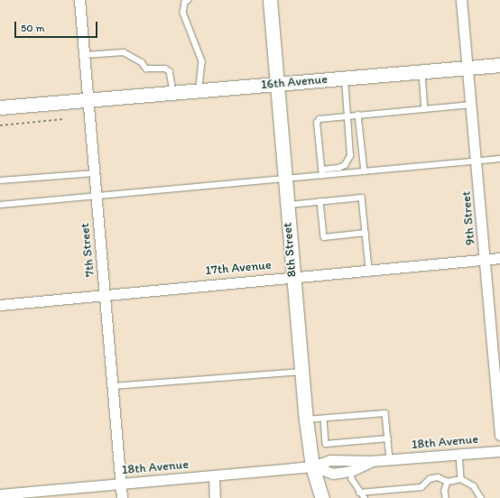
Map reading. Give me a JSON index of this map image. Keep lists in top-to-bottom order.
{
  "streets": {
    "main road": ["16th Avenue", "8th Street"],
    "street": [
      "9th Street",
      "7th Street",
      "17th Avenue",
      "18th Avenue"
    ]
  },
  "crossings": [
    ["16th Avenue", "9th Street"],
    ["16th Avenue", "7th Street"],
    ["16th Avenue", "8th Street"],
    ["9th Street", "17th Avenue"],
    ["7th Street", "17th Avenue"],
    ["7th Street", "18th Avenue"],
    ["8th Street", "17th Avenue"],
    ["8th Street", "18th Avenue"]
  ],
  "scale_bar": "50 m"
}
